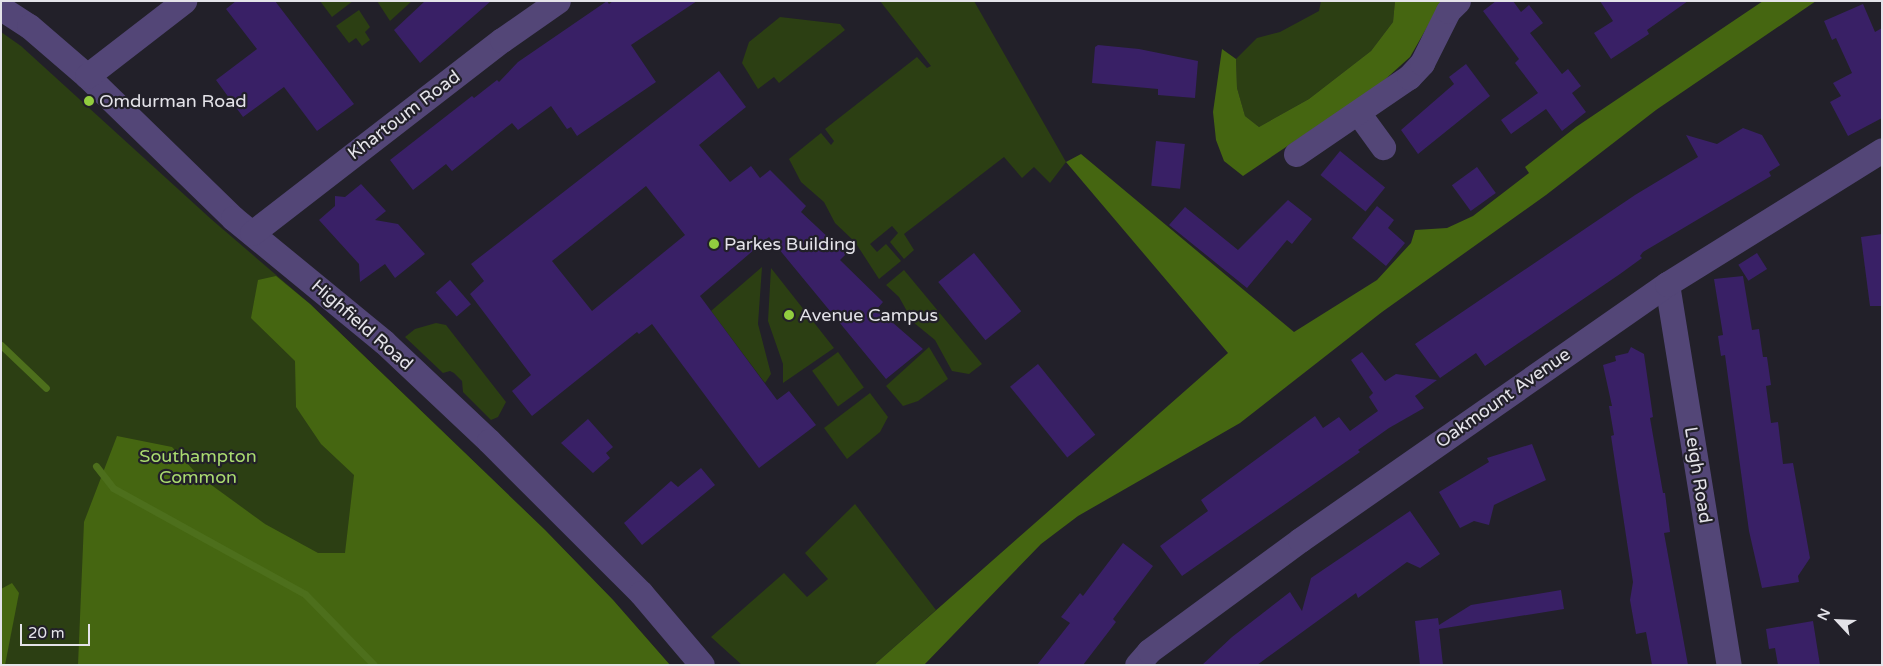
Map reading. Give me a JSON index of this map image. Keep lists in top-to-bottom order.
{
  "streets": {
    "street": [
      "Khartoum Road",
      "Highfield Road",
      "Oakmount Avenue",
      "Leigh Road"
    ]
  },
  "crossings": [
    ["Khartoum Road", "Highfield Road"],
    ["Oakmount Avenue", "Leigh Road"]
  ],
  "parks": ["Southampton Common"],
  "places": ["Omdurman Road", "Parkes Building", "Avenue Campus"],
  "scale_bar": "20 m",
  "north": "top left"
}
